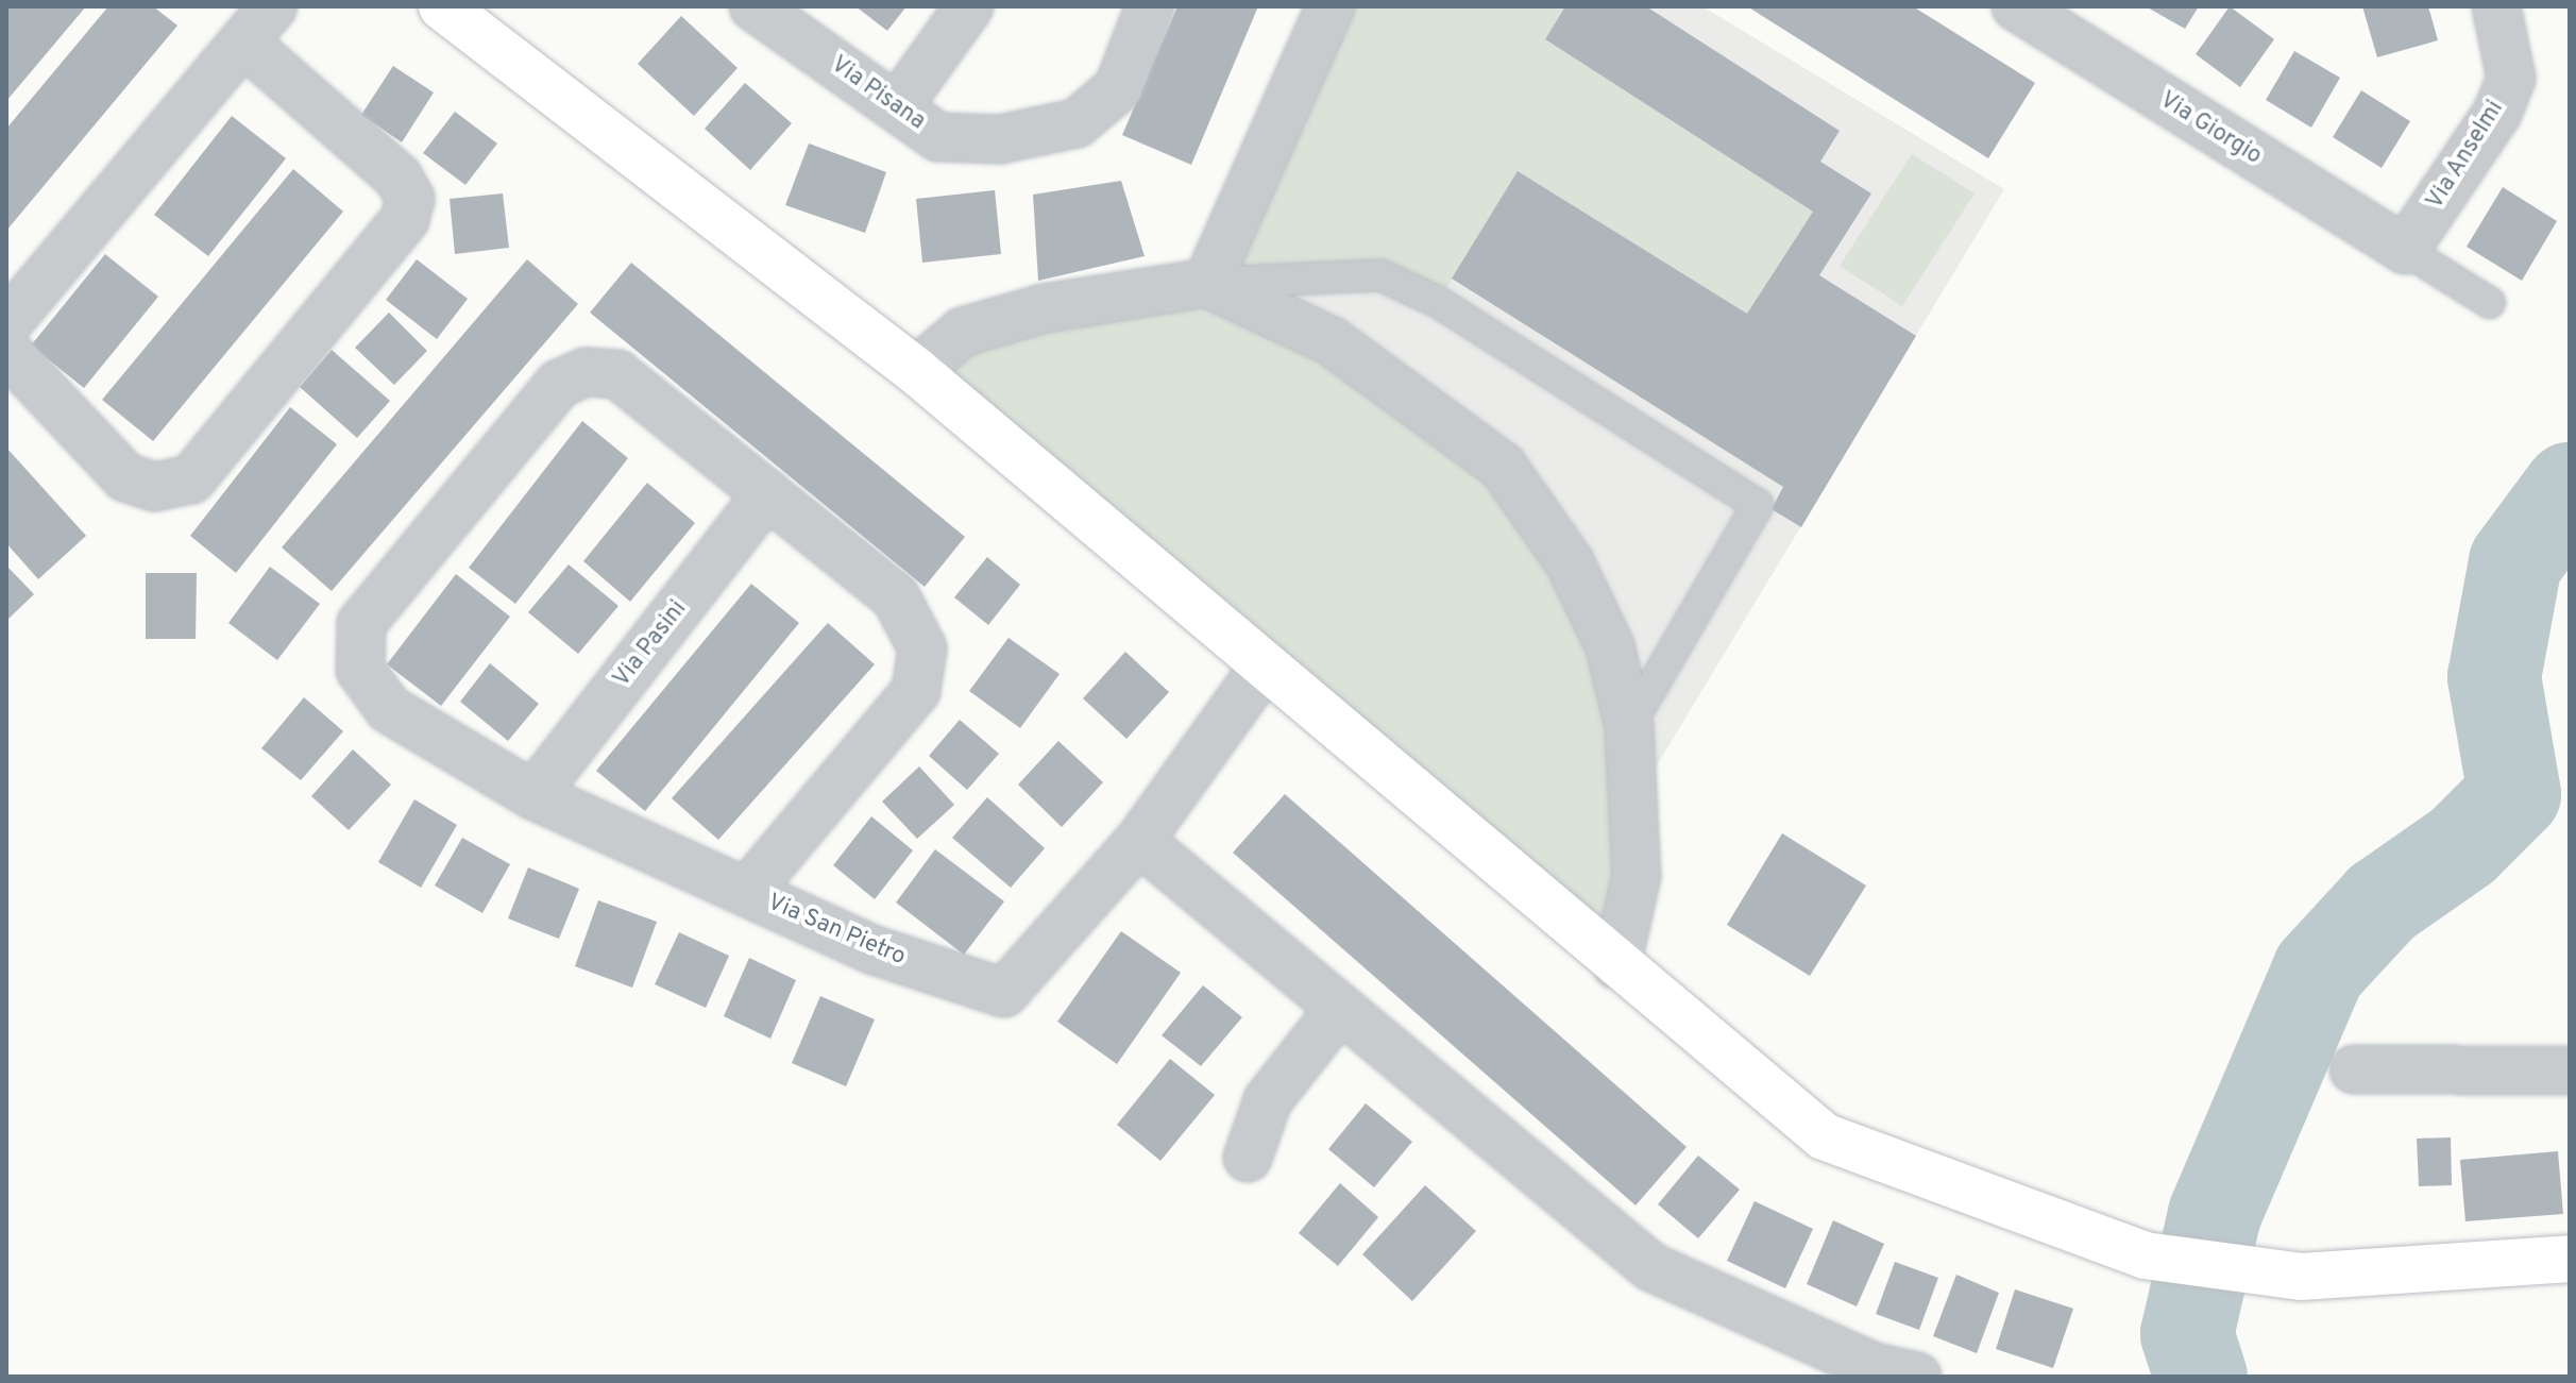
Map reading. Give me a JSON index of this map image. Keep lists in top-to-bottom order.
{
  "streets": {
    "street": [
      "Via Pisana",
      "Via Giorgio",
      "Via Anselmi",
      "Via Pasini",
      "Via San Pietro"
    ]
  },
  "crossings": [
    ["Via Giorgio", "Via Anselmi"],
    ["Via Pasini", "Via San Pietro"]
  ]
}
